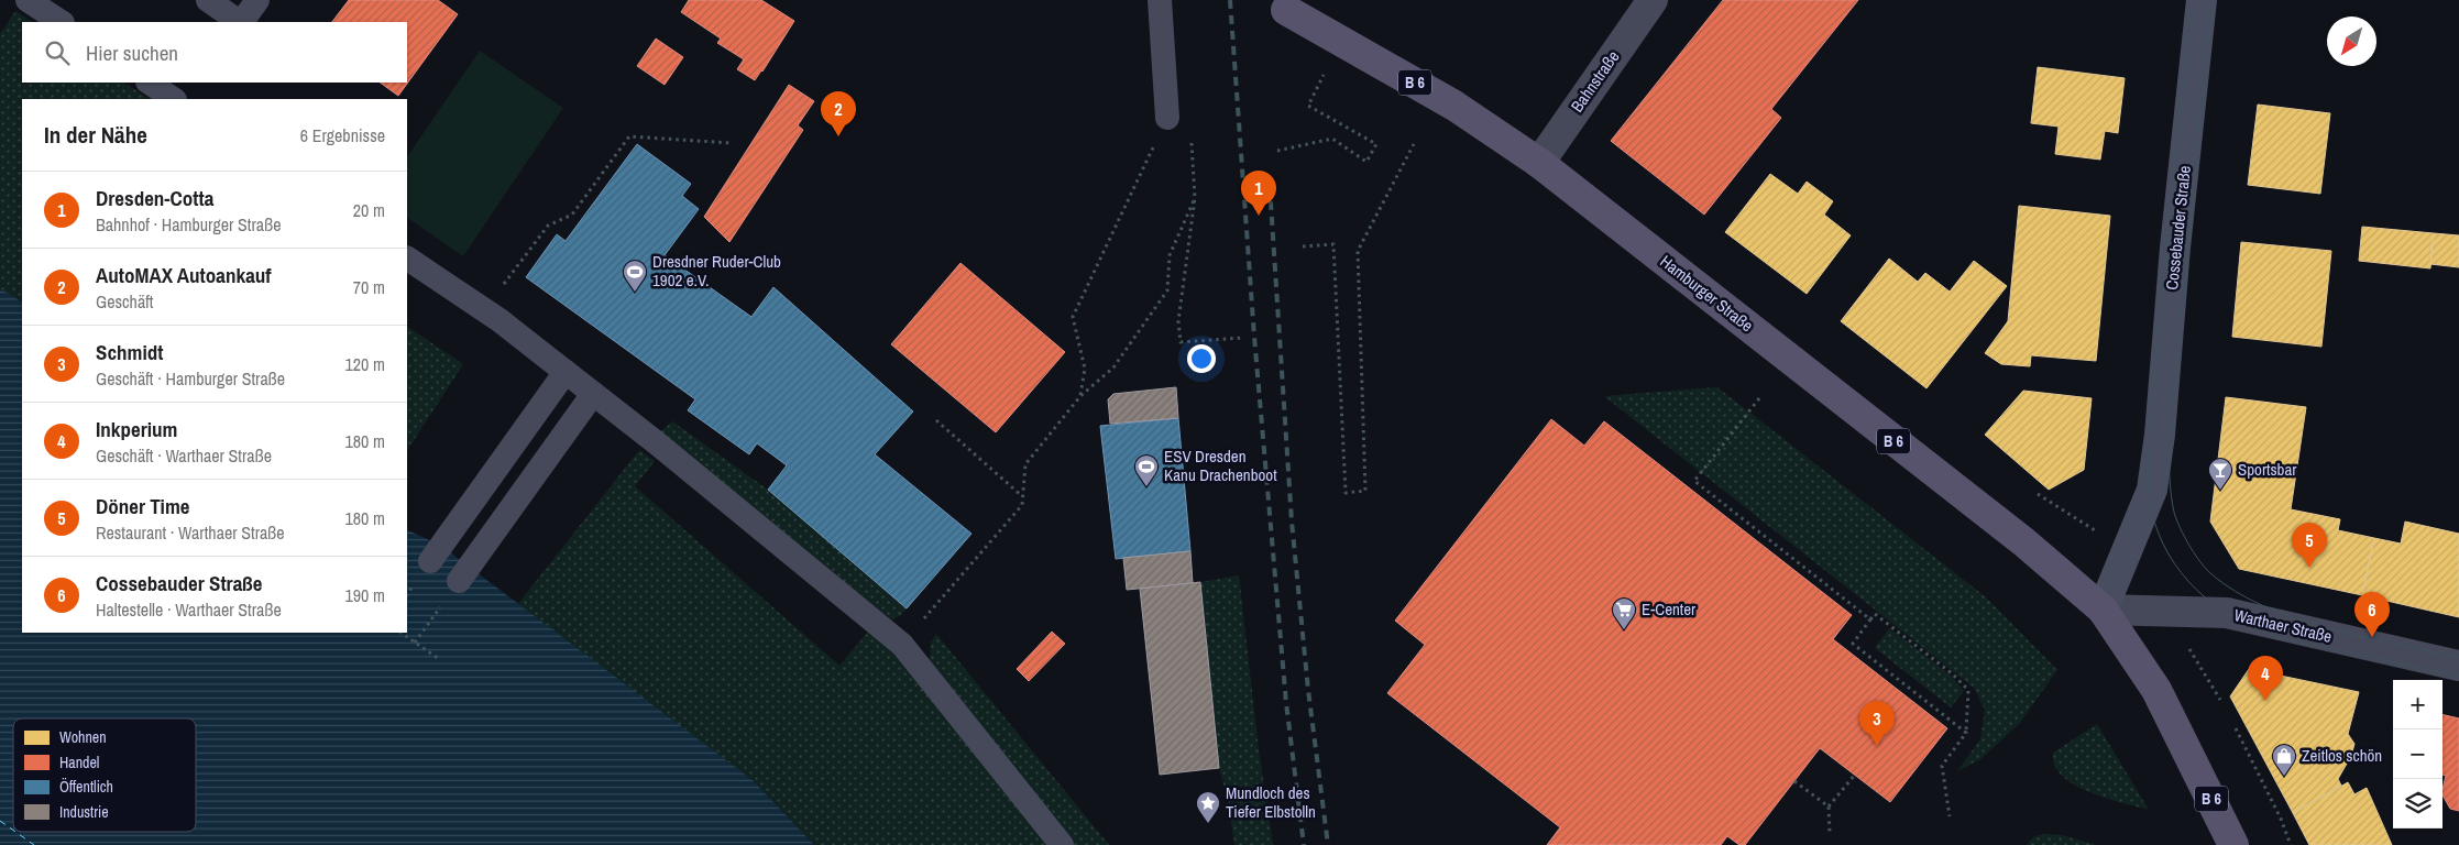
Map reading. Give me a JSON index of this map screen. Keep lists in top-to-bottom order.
{
  "streets": {
    "main road": ["B 6", "Cossebauder Straße", "Hamburger Straße"],
    "street": ["Bahnstraße", "Warthaer Straße"]
  },
  "crossings": [
    ["Bahnstraße", "Hamburger Straße"],
    ["B 6", "Cossebauder Straße"],
    ["B 6", "Hamburger Straße"],
    ["B 6", "Warthaer Straße"],
    ["Cossebauder Straße", "Hamburger Straße"],
    ["Cossebauder Straße", "Warthaer Straße"],
    ["Hamburger Straße", "Warthaer Straße"]
  ],
  "places": {
    "sports": ["Dresdner Ruder-Club 1902 e.V.", "ESV Dresden Kanu Drachenboot"],
    "bar": ["Sportsbar"],
    "supermarket": ["E-Center"],
    "shop": ["Zeitlos schön"],
    "place": ["Mundloch des Tiefer Elbstolln"]
  },
  "legend": [
    "Wohnen",
    "Handel",
    "Öffentlich",
    "Industrie"
  ],
  "north": "bottom left",
  "page": {
    "search": "Hier suchen",
    "pins": [
      "2",
      "1",
      "5",
      "6",
      "4",
      "3"
    ],
    "heading": ["In der Nähe", "6 Ergebnisse"],
    "list": [
      {
        "mark": "1",
        "name": "Dresden-Cotta",
        "note": "Bahnhof · Hamburger Straße",
        "value": "20 m"
      },
      {
        "mark": "2",
        "name": "AutoMAX Autoankauf",
        "note": "Geschäft",
        "value": "70 m"
      },
      {
        "mark": "3",
        "name": "Schmidt",
        "note": "Geschäft · Hamburger Straße",
        "value": "120 m"
      },
      {
        "mark": "4",
        "name": "Inkperium",
        "note": "Geschäft · Warthaer Straße",
        "value": "180 m"
      },
      {
        "mark": "5",
        "name": "Döner Time",
        "note": "Restaurant · Warthaer Straße",
        "value": "180 m"
      },
      {
        "mark": "6",
        "name": "Cossebauder Straße",
        "note": "Haltestelle · Warthaer Straße",
        "value": "190 m"
      }
    ],
    "map_buttons": ["+", "−"]
  }
}
